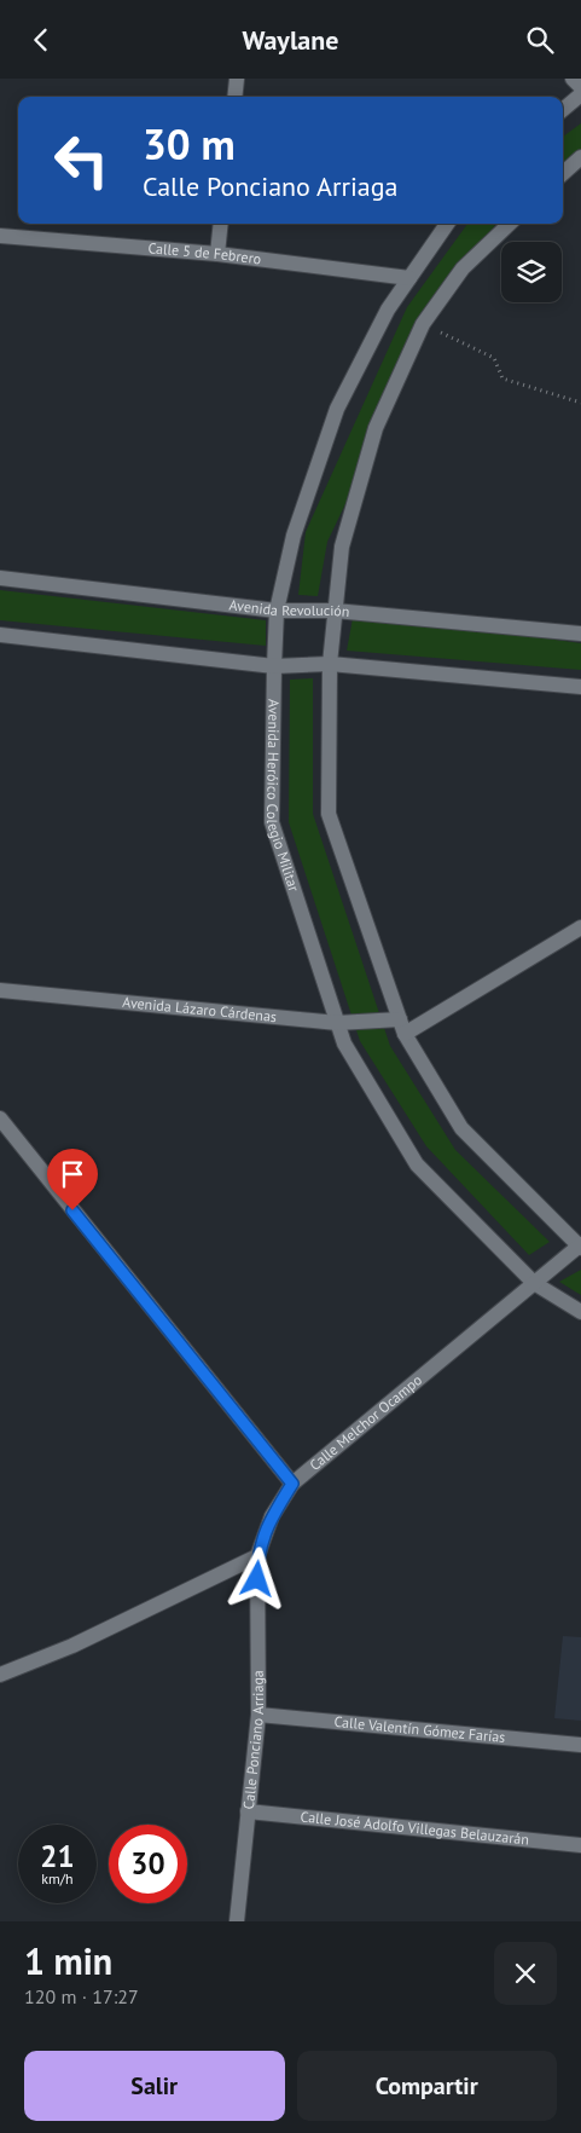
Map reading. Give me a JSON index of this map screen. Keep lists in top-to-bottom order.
{
  "streets": {
    "street": [
      "Calle 5 de Febrero",
      "Avenida Revolución",
      "Avenida Heróico Colegio Militar",
      "Avenida Lázaro Cárdenas",
      "Calle Melchor Ocampo",
      "Calle Valentín Gómez Farías",
      "Calle Ponciano Arriaga",
      "Calle José Adolfo Villegas Belauzarán"
    ]
  },
  "crossings": [
    ["Calle 5 de Febrero", "Avenida Heróico Colegio Militar"],
    ["Avenida Revolución", "Avenida Heróico Colegio Militar"],
    ["Avenida Heróico Colegio Militar", "Avenida Lázaro Cárdenas"],
    ["Avenida Heróico Colegio Militar", "Calle Melchor Ocampo"],
    ["Calle Melchor Ocampo", "Calle Ponciano Arriaga"],
    ["Calle Valentín Gómez Farías", "Calle Ponciano Arriaga"],
    ["Calle Ponciano Arriaga", "Calle José Adolfo Villegas Belauzarán"]
  ],
  "page": {
    "header": "Waylane",
    "turn": ["30 m", "Calle Ponciano Arriaga"],
    "speed": "21 km/h",
    "limit": "30",
    "heading": ["1 min", "120 m · 17:27"],
    "buttons": ["Salir", "Compartir"]
  }
}
